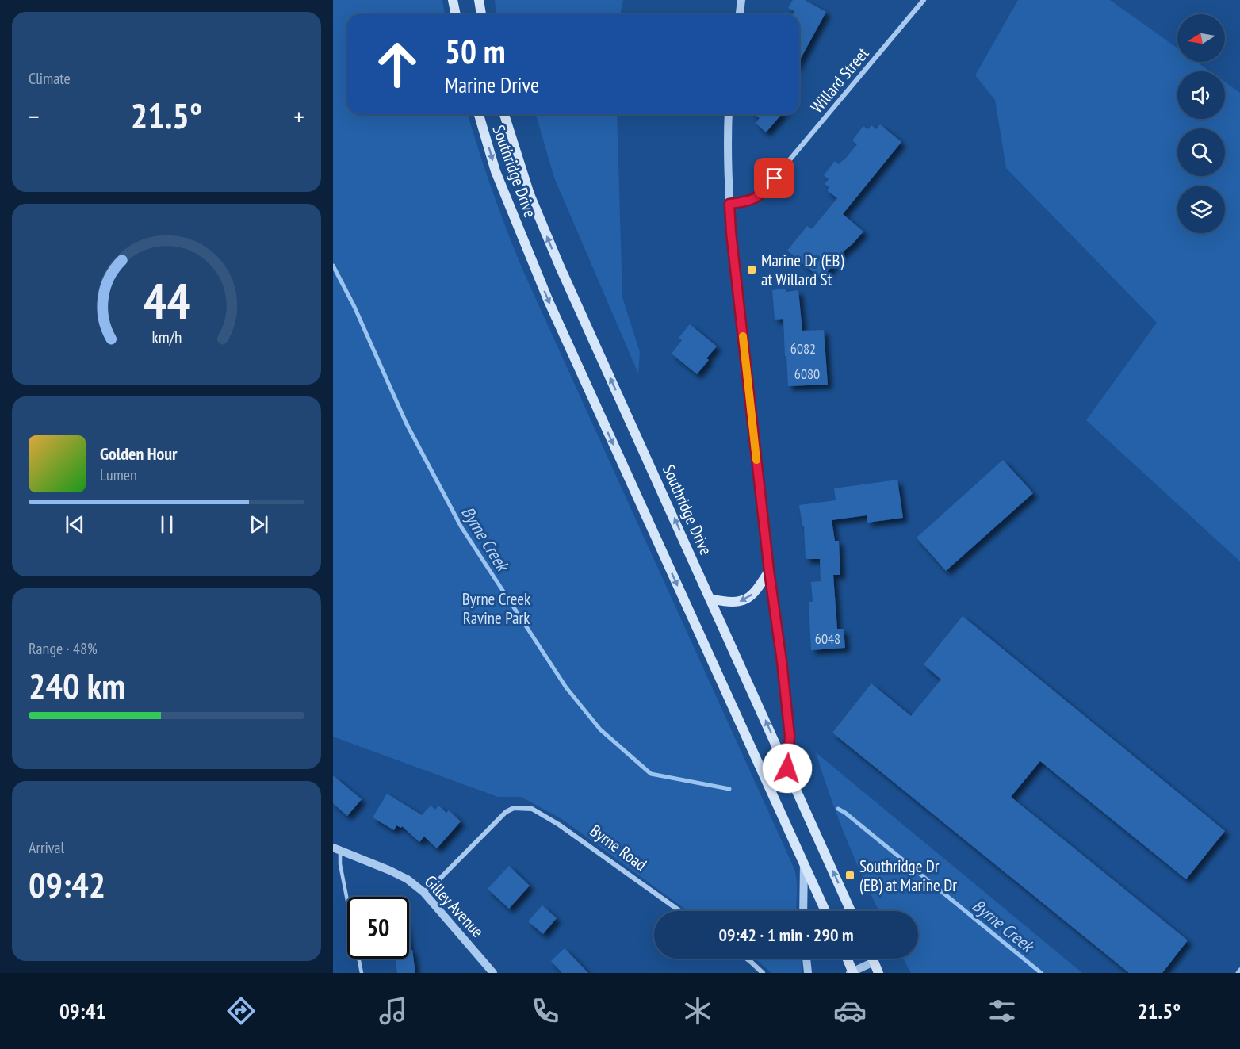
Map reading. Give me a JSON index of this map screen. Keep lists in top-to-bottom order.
{
  "streets": {
    "main road": ["Southridge Drive"],
    "street": ["Willard Street", "Byrne Road", "Gilley Avenue"]
  },
  "crossings": [
    ["Byrne Road", "Gilley Avenue"]
  ],
  "water": ["Byrne Creek"],
  "parks": ["Byrne Creek Ravine Park"],
  "places": {
    "transit": ["Marine Dr (EB) at Willard St", "Southridge Dr (EB) at Marine Dr"]
  },
  "house_numbers": ["6082", "6080", "6048"],
  "north": "left",
  "page": {
    "tile": [
      "Climate",
      ["Range · 48%", "240 km"],
      ["Arrival", "09:42"]
    ],
    "turn": ["50 m", "Marine Drive"],
    "heat": ["−", "21.5°", "+"],
    "song": ["Golden Hour", "Lumen"],
    "limit": "50",
    "trip": "09:42 · 1 min · 290 m",
    "tabs": ["09:41", "21.5°"],
    "gauge": ["44", "km/h"]
  }
}
